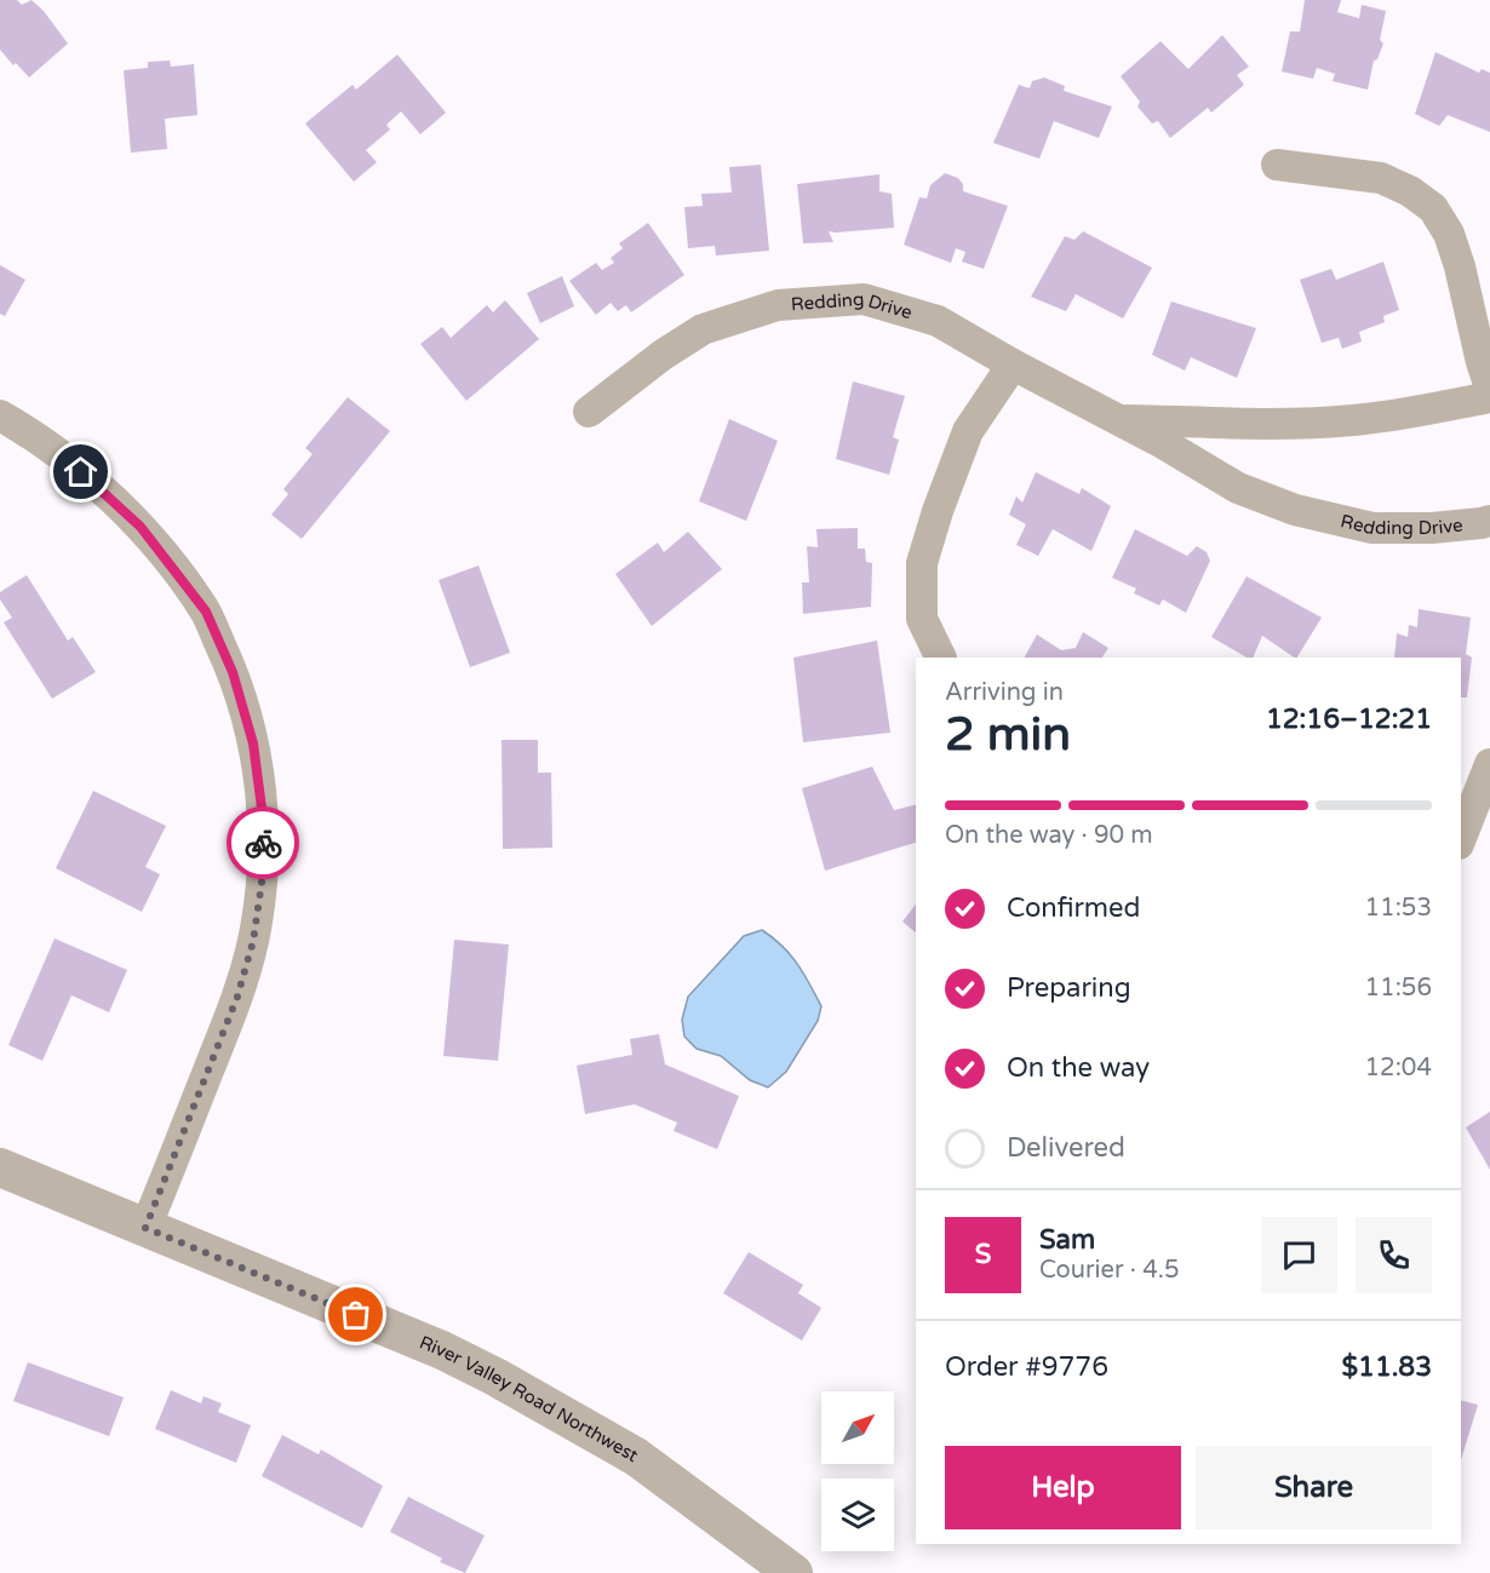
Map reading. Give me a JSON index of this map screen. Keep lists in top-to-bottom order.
{
  "streets": {
    "street": ["Redding Drive", "River Valley Road Northwest"]
  },
  "north": "top right",
  "page": {
    "heading": ["2 min", "Arriving in", "12:16–12:21"],
    "panel": [
      "Sam",
      "Courier · 4.5",
      "Order #9776",
      "$11.83"
    ],
    "bar": "On the way · 90 m",
    "list": [
      ["Confirmed", "11:53"],
      ["Preparing", "11:56"],
      ["On the way", "12:04"],
      "Delivered"
    ],
    "round": "S",
    "buttons": ["Help", "Share"]
  }
}
